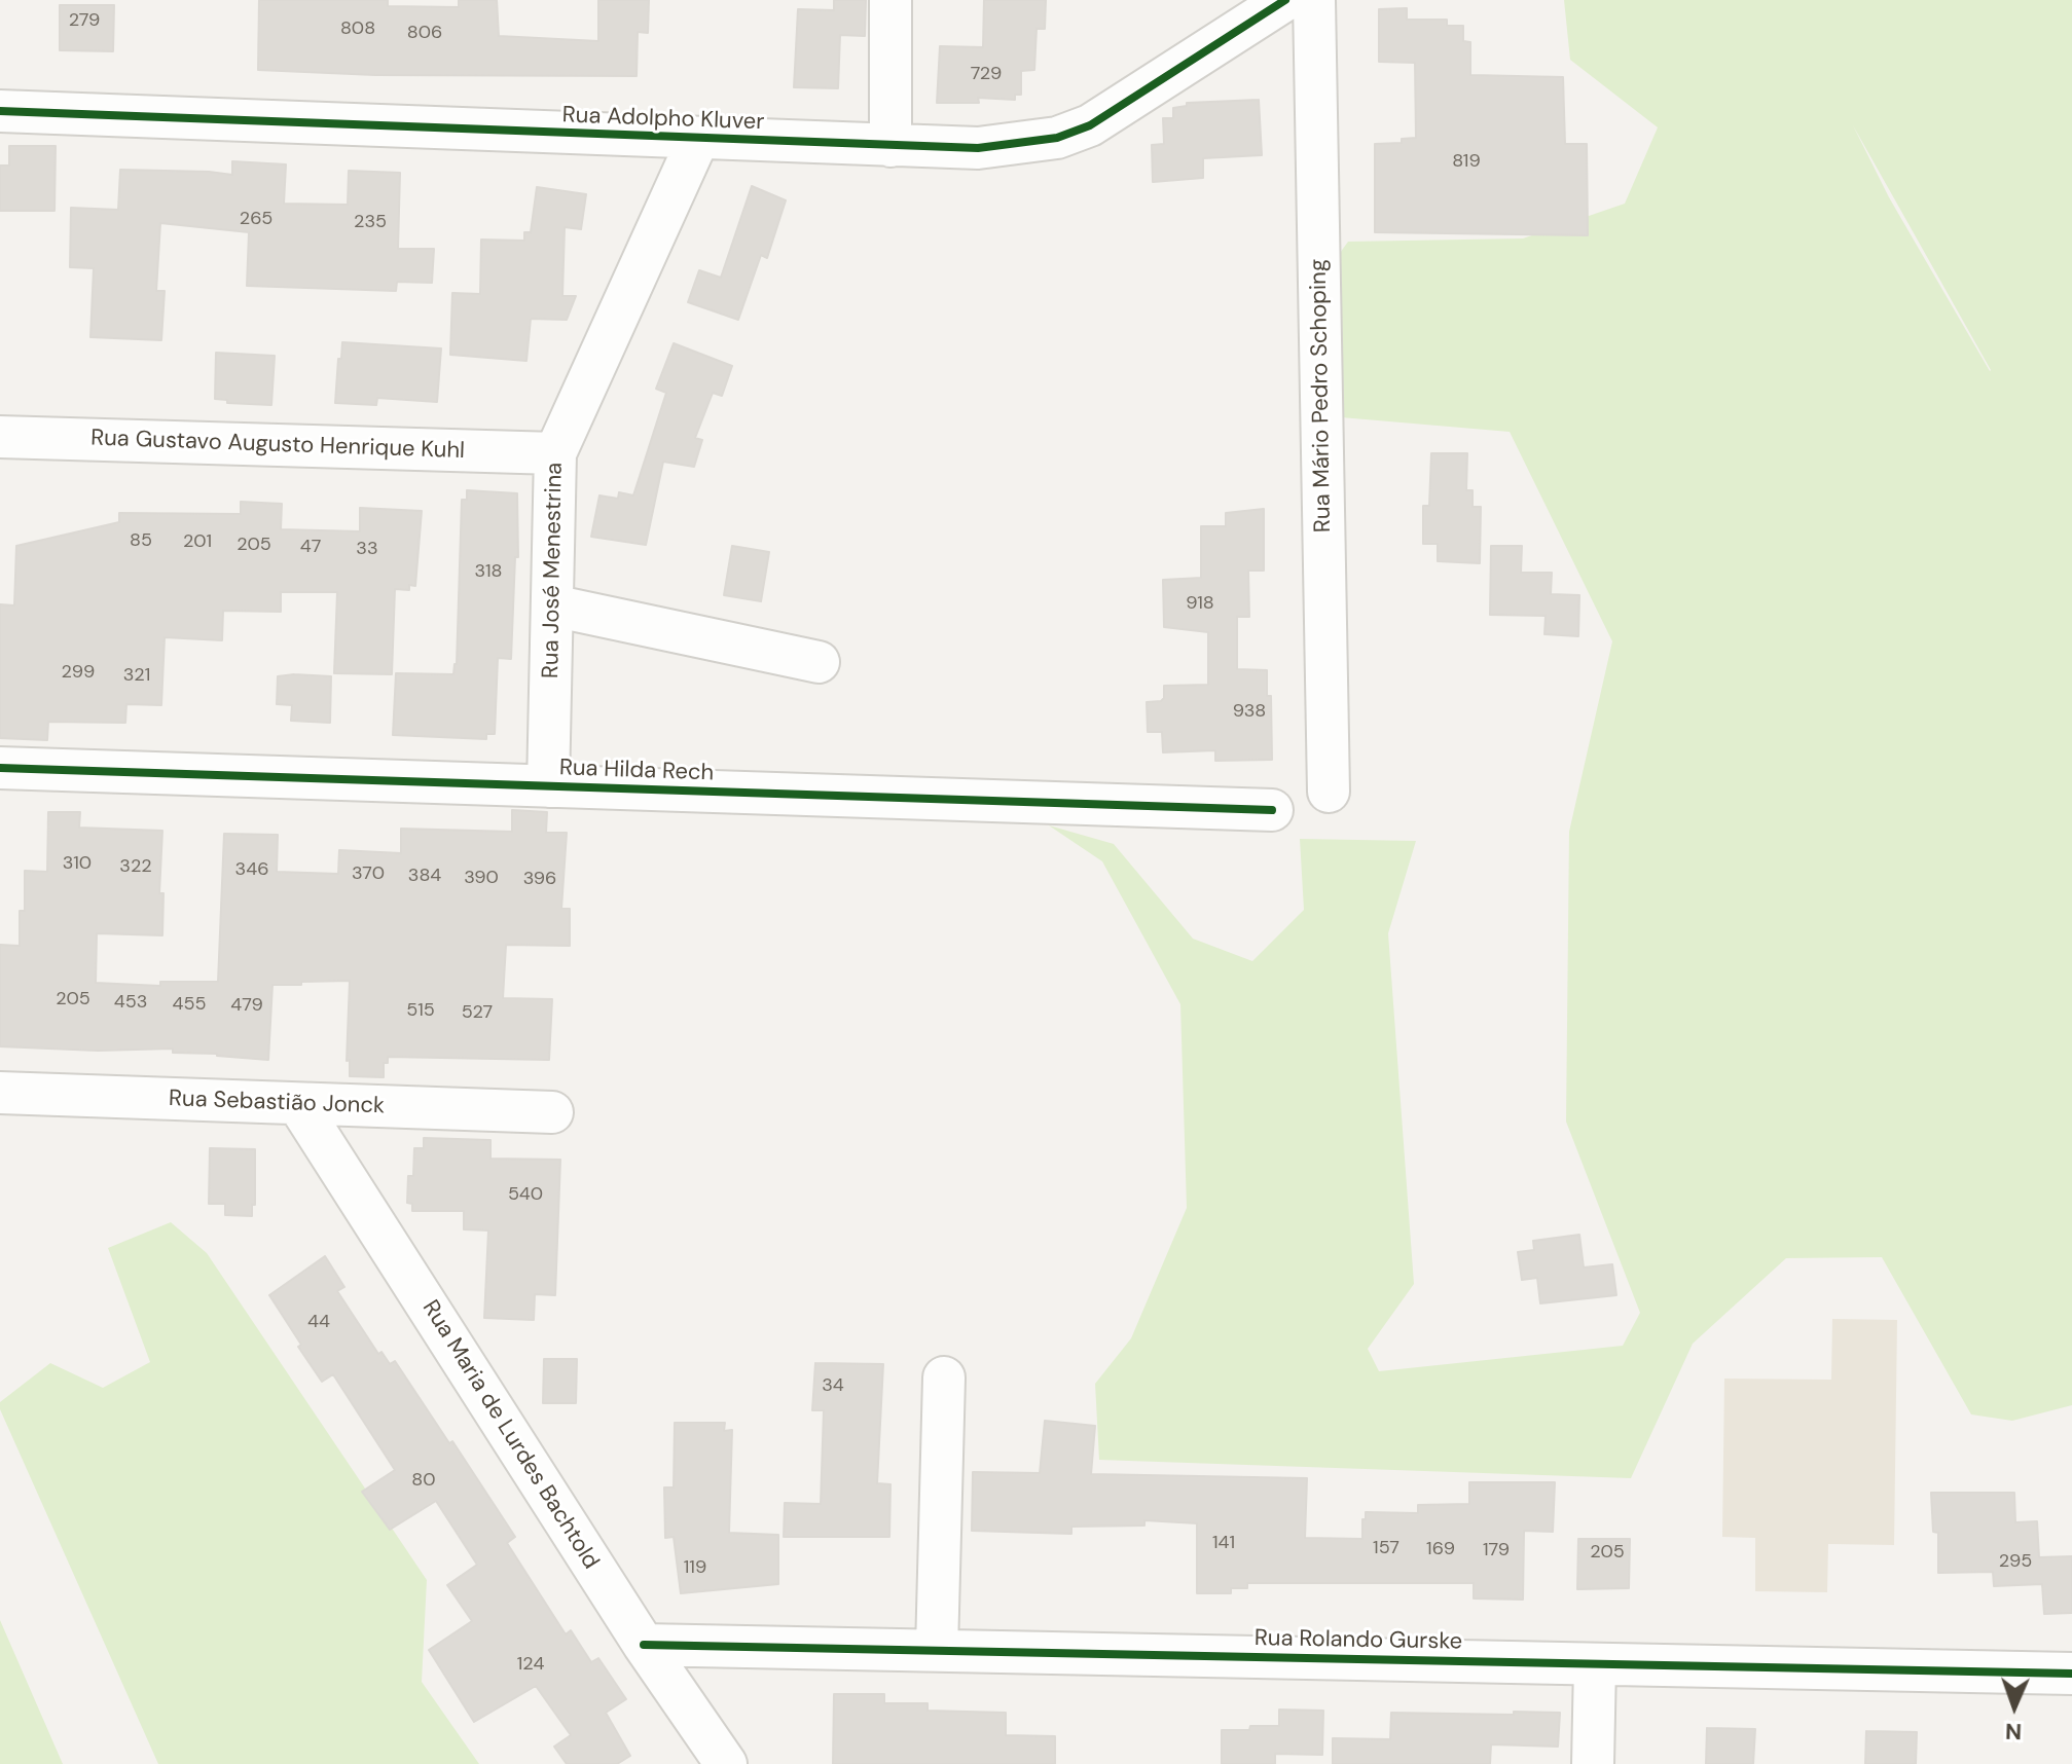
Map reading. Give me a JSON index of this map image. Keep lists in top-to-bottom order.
{
  "streets": {
    "street": [
      "Rua Adolpho Kluver",
      "Rua Mário Pedro Schoping",
      "Rua Gustavo Augusto Henrique Kuhl",
      "Rua José Menestrina",
      "Rua Hilda Rech",
      "Rua Sebastião Jonck",
      "Rua Maria de Lurdes Bachtold",
      "Rua Rolando Gurske"
    ]
  },
  "crossings": [
    ["Rua Adolpho Kluver", "Rua José Menestrina"],
    ["Rua Gustavo Augusto Henrique Kuhl", "Rua José Menestrina"],
    ["Rua José Menestrina", "Rua Hilda Rech"],
    ["Rua Sebastião Jonck", "Rua Maria de Lurdes Bachtold"],
    ["Rua Maria de Lurdes Bachtold", "Rua Rolando Gurske"]
  ],
  "house_numbers": [
    "279",
    "808",
    "806",
    "729",
    "819",
    "265",
    "235",
    "85",
    "201",
    "205",
    "47",
    "33",
    "318",
    "918",
    "299",
    "321",
    "938",
    "310",
    "322",
    "346",
    "370",
    "384",
    "390",
    "396",
    "205",
    "453",
    "455",
    "479",
    "515",
    "527",
    "540",
    "44",
    "34",
    "80",
    "141",
    "157",
    "169",
    "179",
    "205",
    "295",
    "119",
    "124"
  ],
  "north": "bottom"
}
